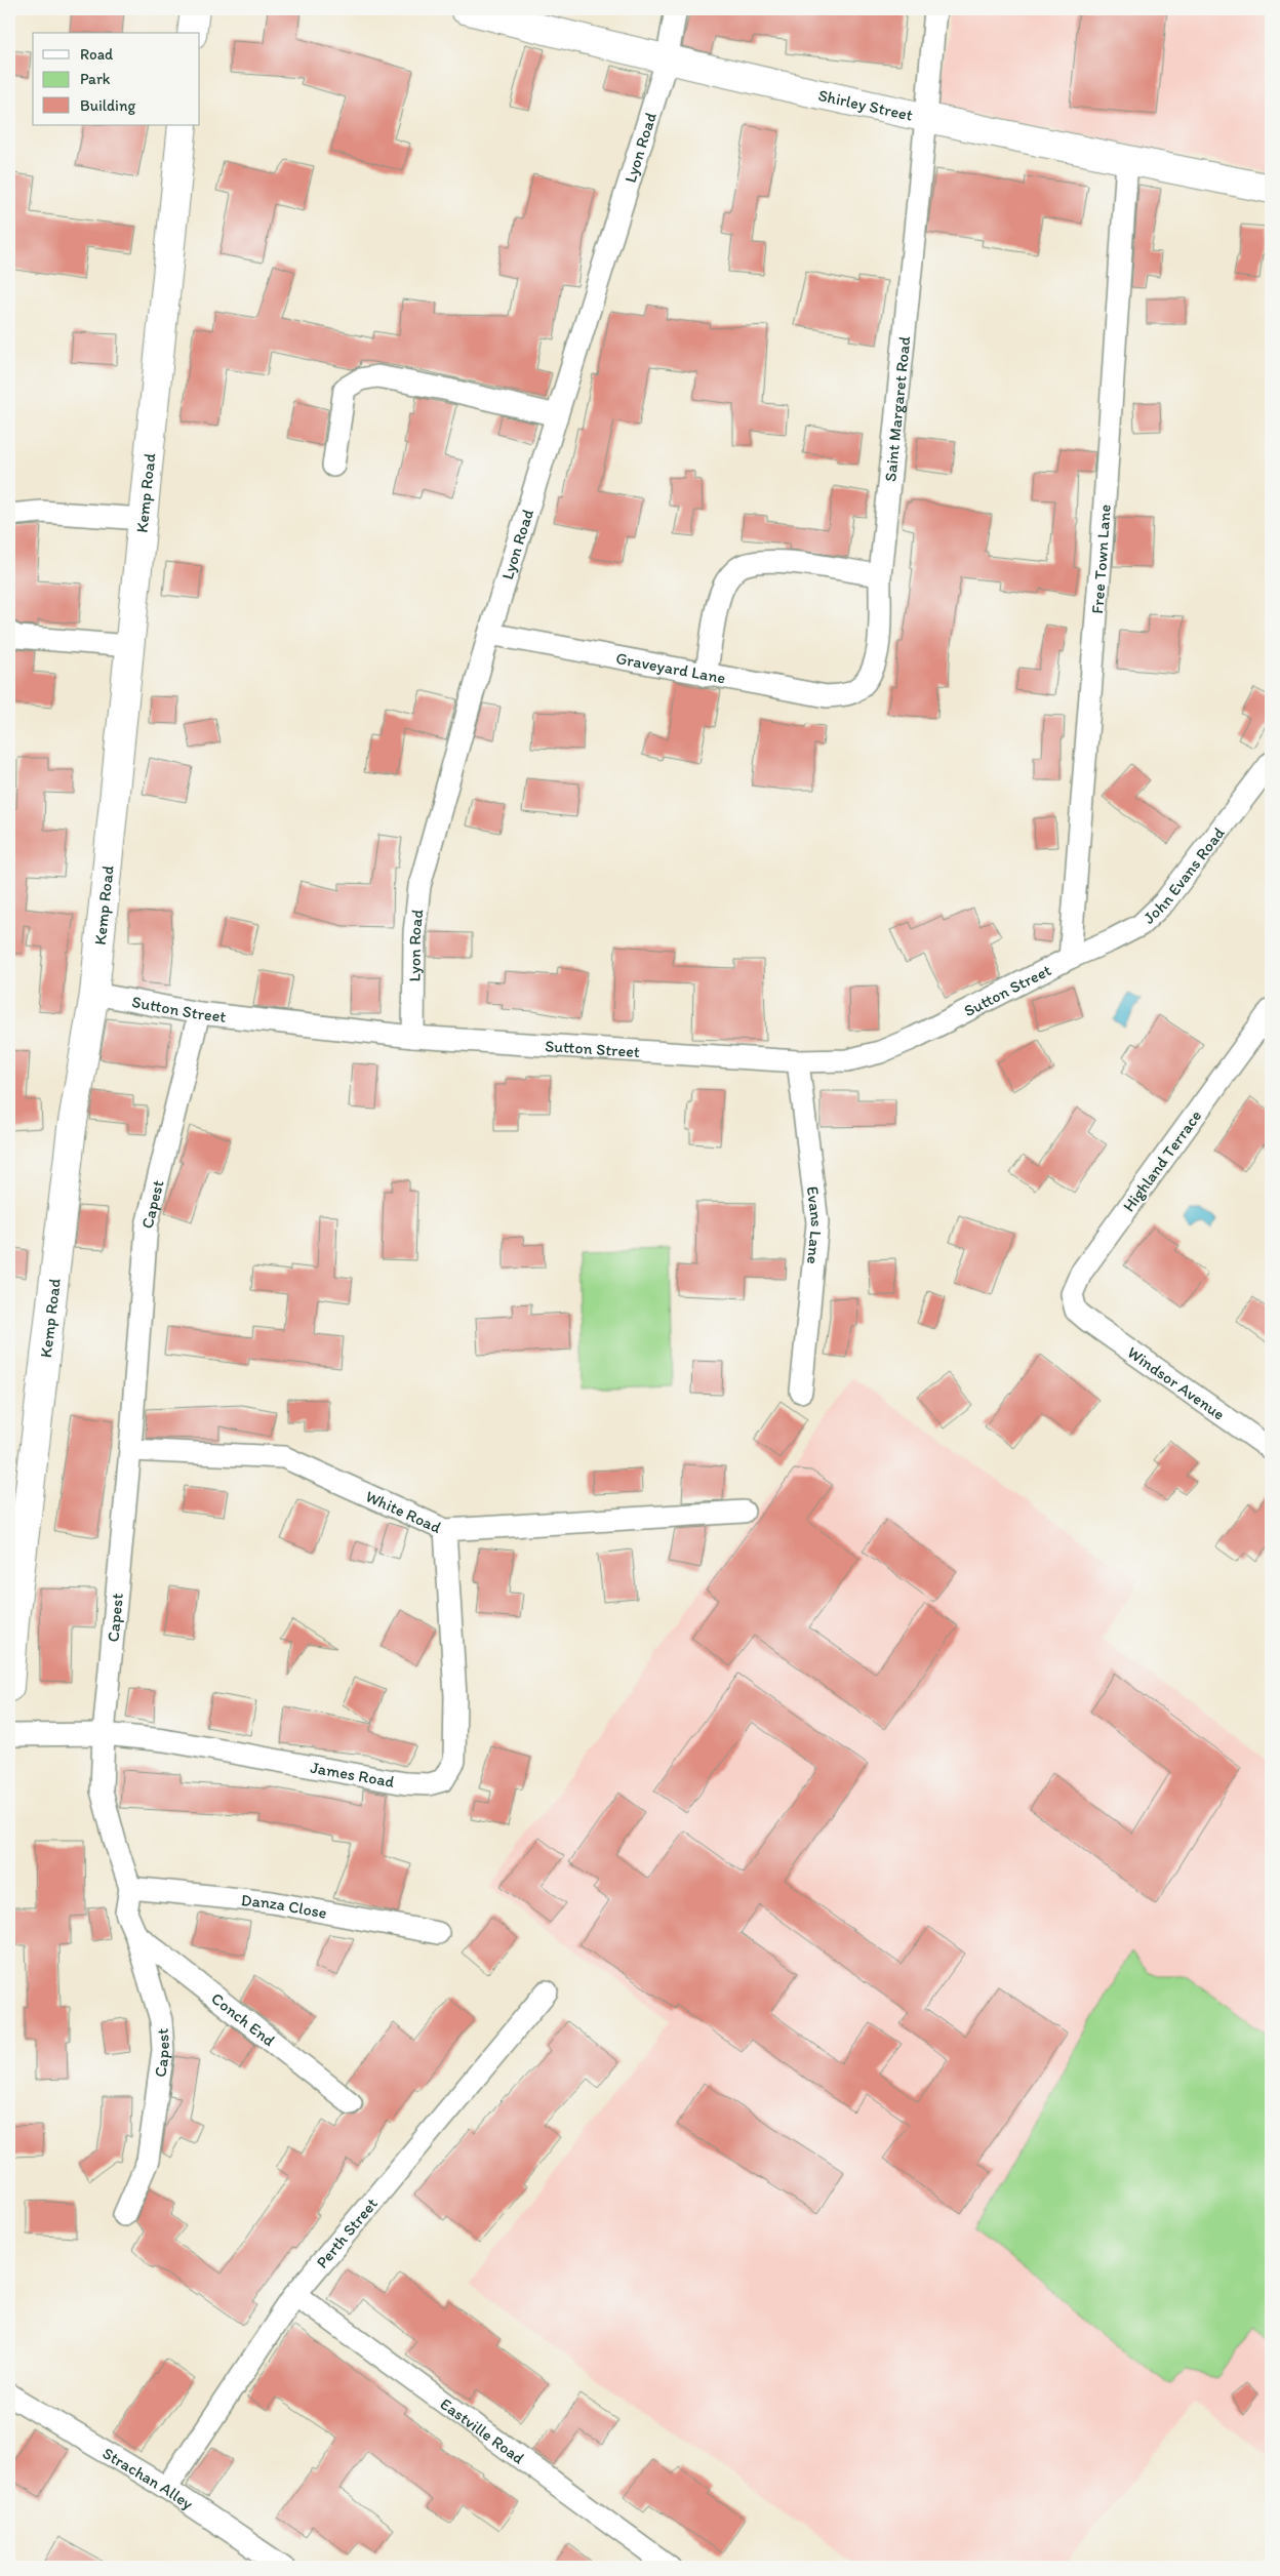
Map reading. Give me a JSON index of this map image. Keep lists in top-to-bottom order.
{
  "streets": {
    "main road": ["Shirley Street", "Kemp Road"],
    "street": [
      "Lyon Road",
      "Saint Margaret Road",
      "Free Town Lane",
      "Graveyard Lane",
      "John Evans Road",
      "Sutton Street",
      "Highland Terrace",
      "Capest",
      "Evans Lane",
      "Windsor Avenue",
      "White Road",
      "James Road",
      "Danza Close",
      "Conch End",
      "Perth Street",
      "Eastville Road",
      "Strachan Alley"
    ]
  },
  "crossings": [
    ["Shirley Street", "Lyon Road"],
    ["Shirley Street", "Saint Margaret Road"],
    ["Shirley Street", "Free Town Lane"],
    ["Lyon Road", "Graveyard Lane"],
    ["Lyon Road", "Sutton Street"],
    ["Saint Margaret Road", "Graveyard Lane"],
    ["Kemp Road", "Sutton Street"],
    ["Free Town Lane", "John Evans Road"],
    ["Free Town Lane", "Sutton Street"],
    ["John Evans Road", "Sutton Street"],
    ["Sutton Street", "Capest"],
    ["Sutton Street", "Evans Lane"],
    ["Highland Terrace", "Windsor Avenue"],
    ["Capest", "White Road"],
    ["Capest", "James Road"],
    ["Capest", "Danza Close"],
    ["Capest", "Conch End"],
    ["White Road", "James Road"],
    ["Perth Street", "Eastville Road"],
    ["Perth Street", "Strachan Alley"]
  ],
  "legend": ["Road", "Park", "Building"]
}
